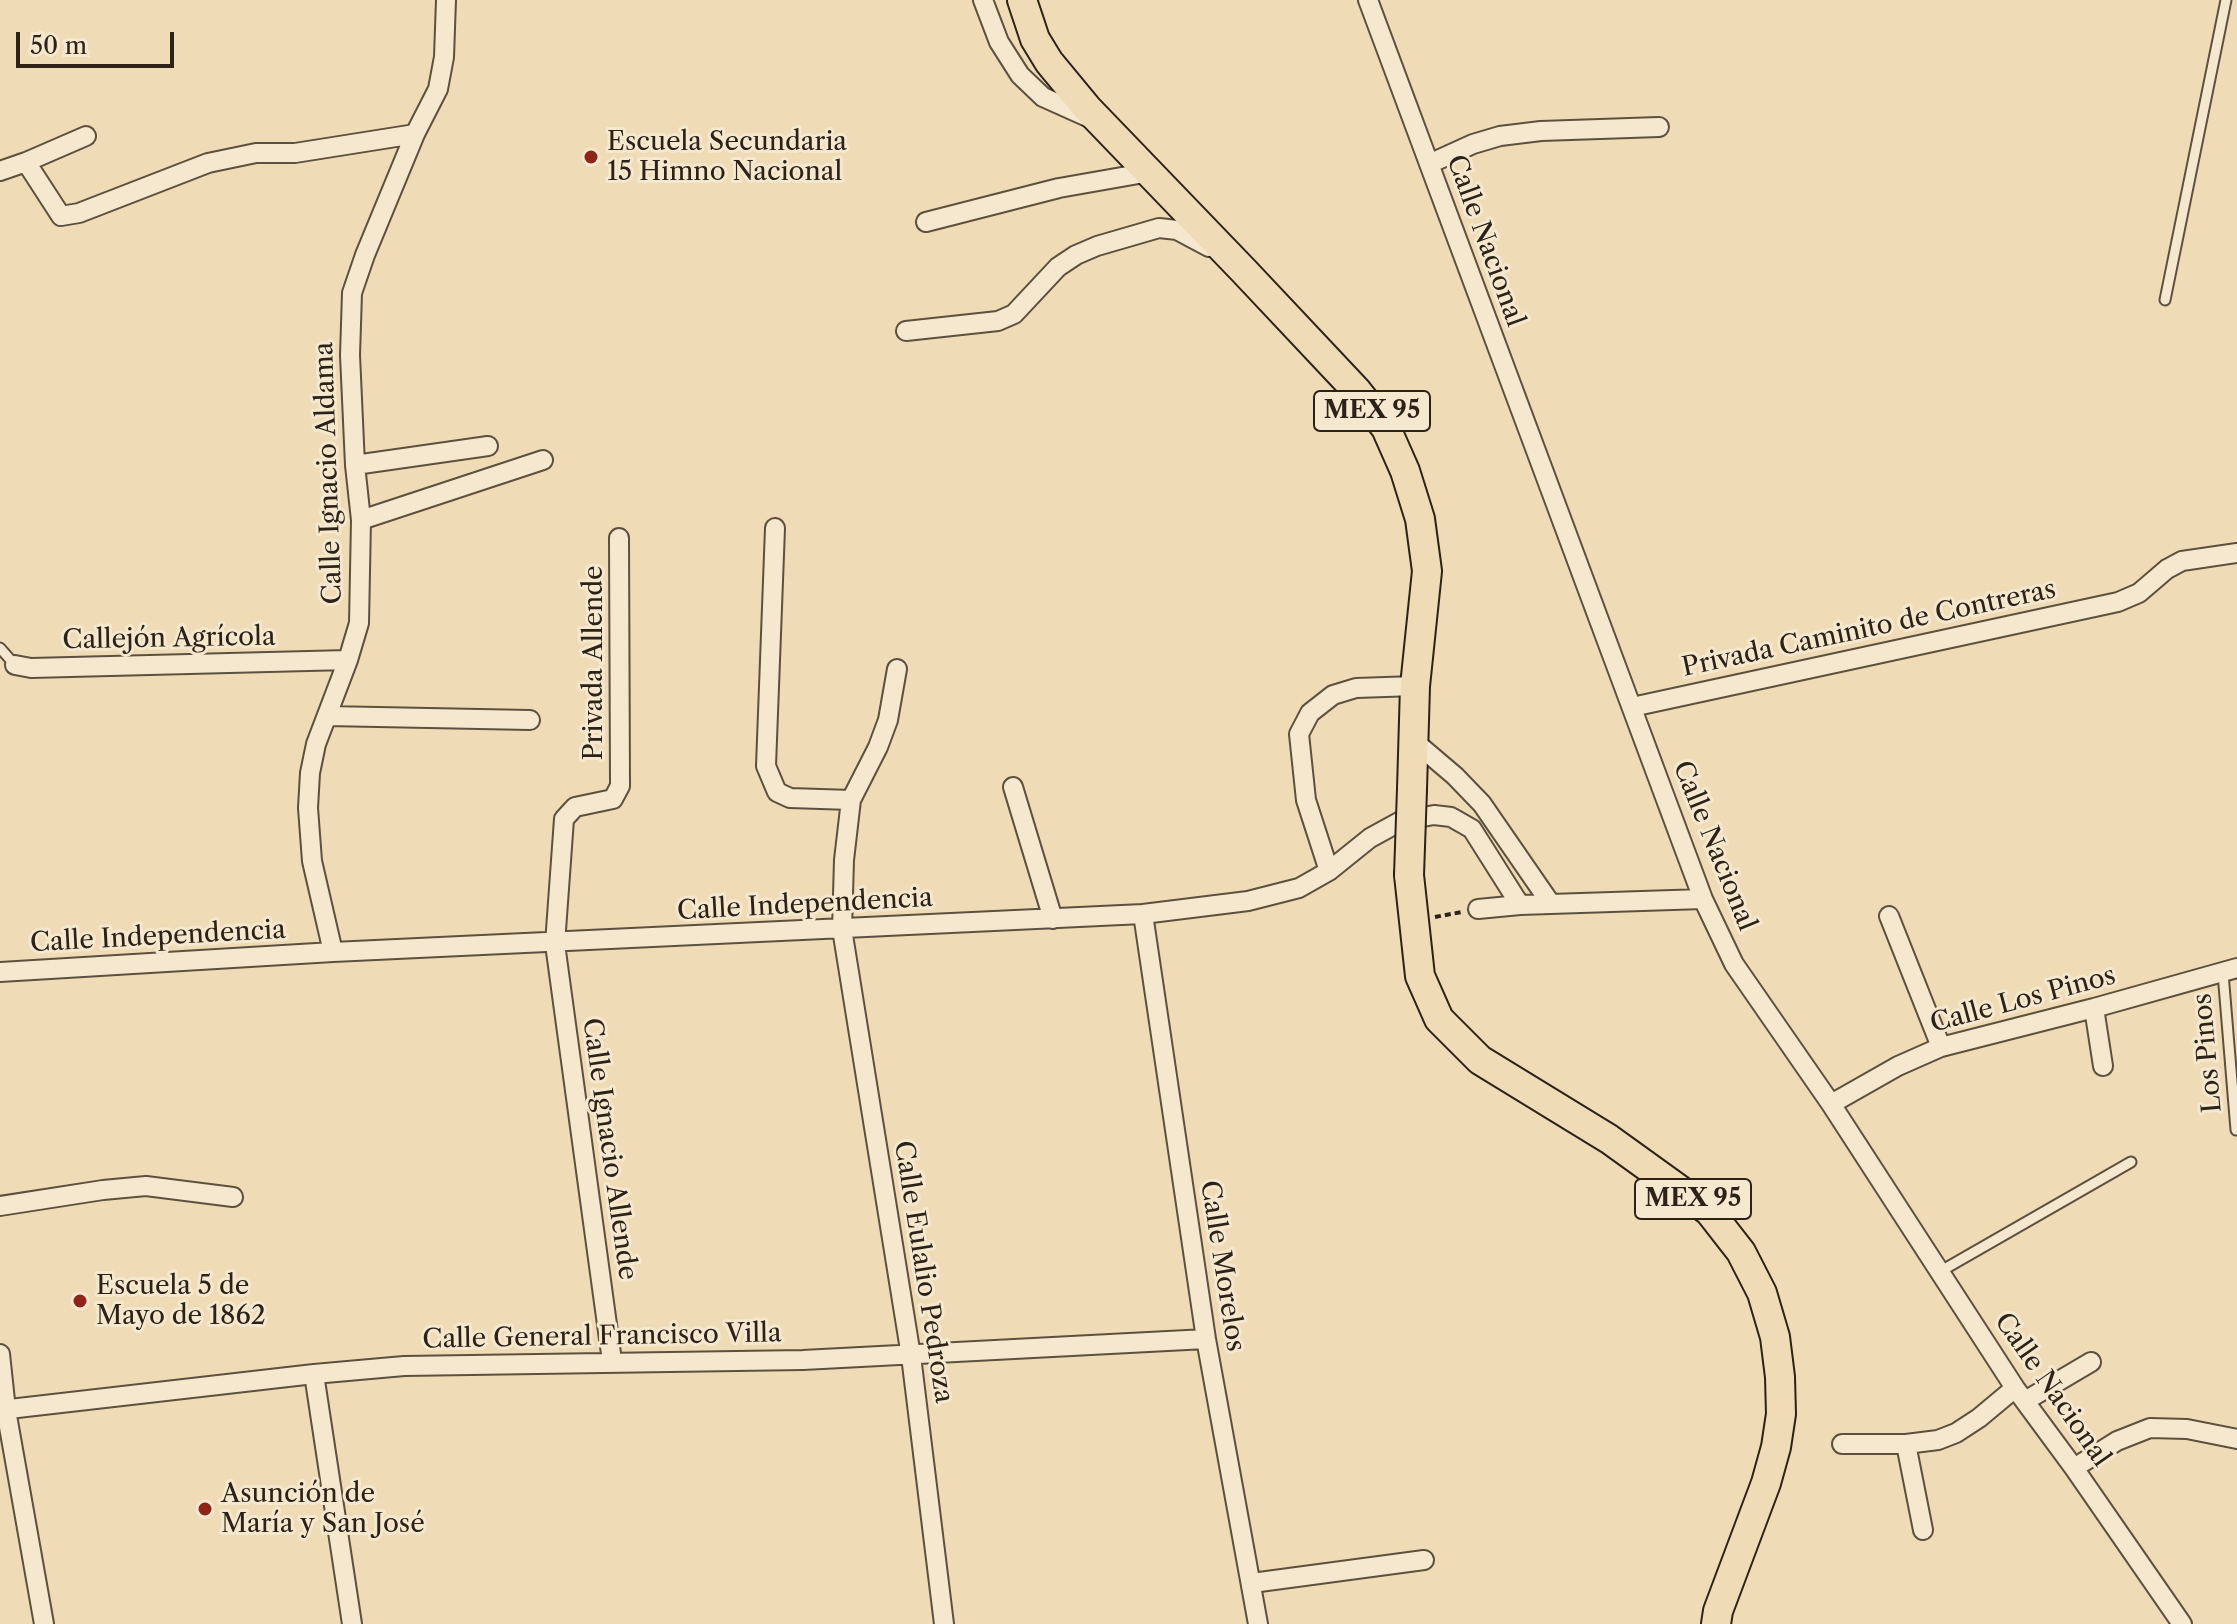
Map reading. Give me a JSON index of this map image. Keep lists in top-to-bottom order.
{
  "streets": {
    "main road": ["MEX 95"],
    "street": [
      "Calle Nacional",
      "Calle Ignacio Aldama",
      "Privada Caminito de Contreras",
      "Callejón Agrícola",
      "Privada Allende",
      "Calle Independencia",
      "Calle Los Pinos",
      "Calle Ignacio Allende",
      "Calle Morelos",
      "Calle Eulalio Pedroza",
      "Calle General Francisco Villa"
    ],
    "lane": ["Los Pinos"]
  },
  "crossings": [
    ["Calle Nacional", "Privada Caminito de Contreras"],
    ["Calle Nacional", "Calle Los Pinos"],
    ["Calle Ignacio Aldama", "Callejón Agrícola"],
    ["Calle Ignacio Aldama", "Calle Independencia"],
    ["Privada Allende", "Calle Independencia"],
    ["Privada Allende", "Calle Ignacio Allende"],
    ["Calle Independencia", "Calle Ignacio Allende"],
    ["Calle Independencia", "Calle Morelos"],
    ["Calle Independencia", "Calle Eulalio Pedroza"],
    ["Calle Los Pinos", "Los Pinos"],
    ["Calle Ignacio Allende", "Calle General Francisco Villa"],
    ["Calle Morelos", "Calle General Francisco Villa"],
    ["Calle Eulalio Pedroza", "Calle General Francisco Villa"]
  ],
  "places": ["Escuela Secundaria 15 Himno Nacional", "Escuela 5 de Mayo de 1862", "Asunción de María y San José"],
  "scale_bar": "50 m"
}
